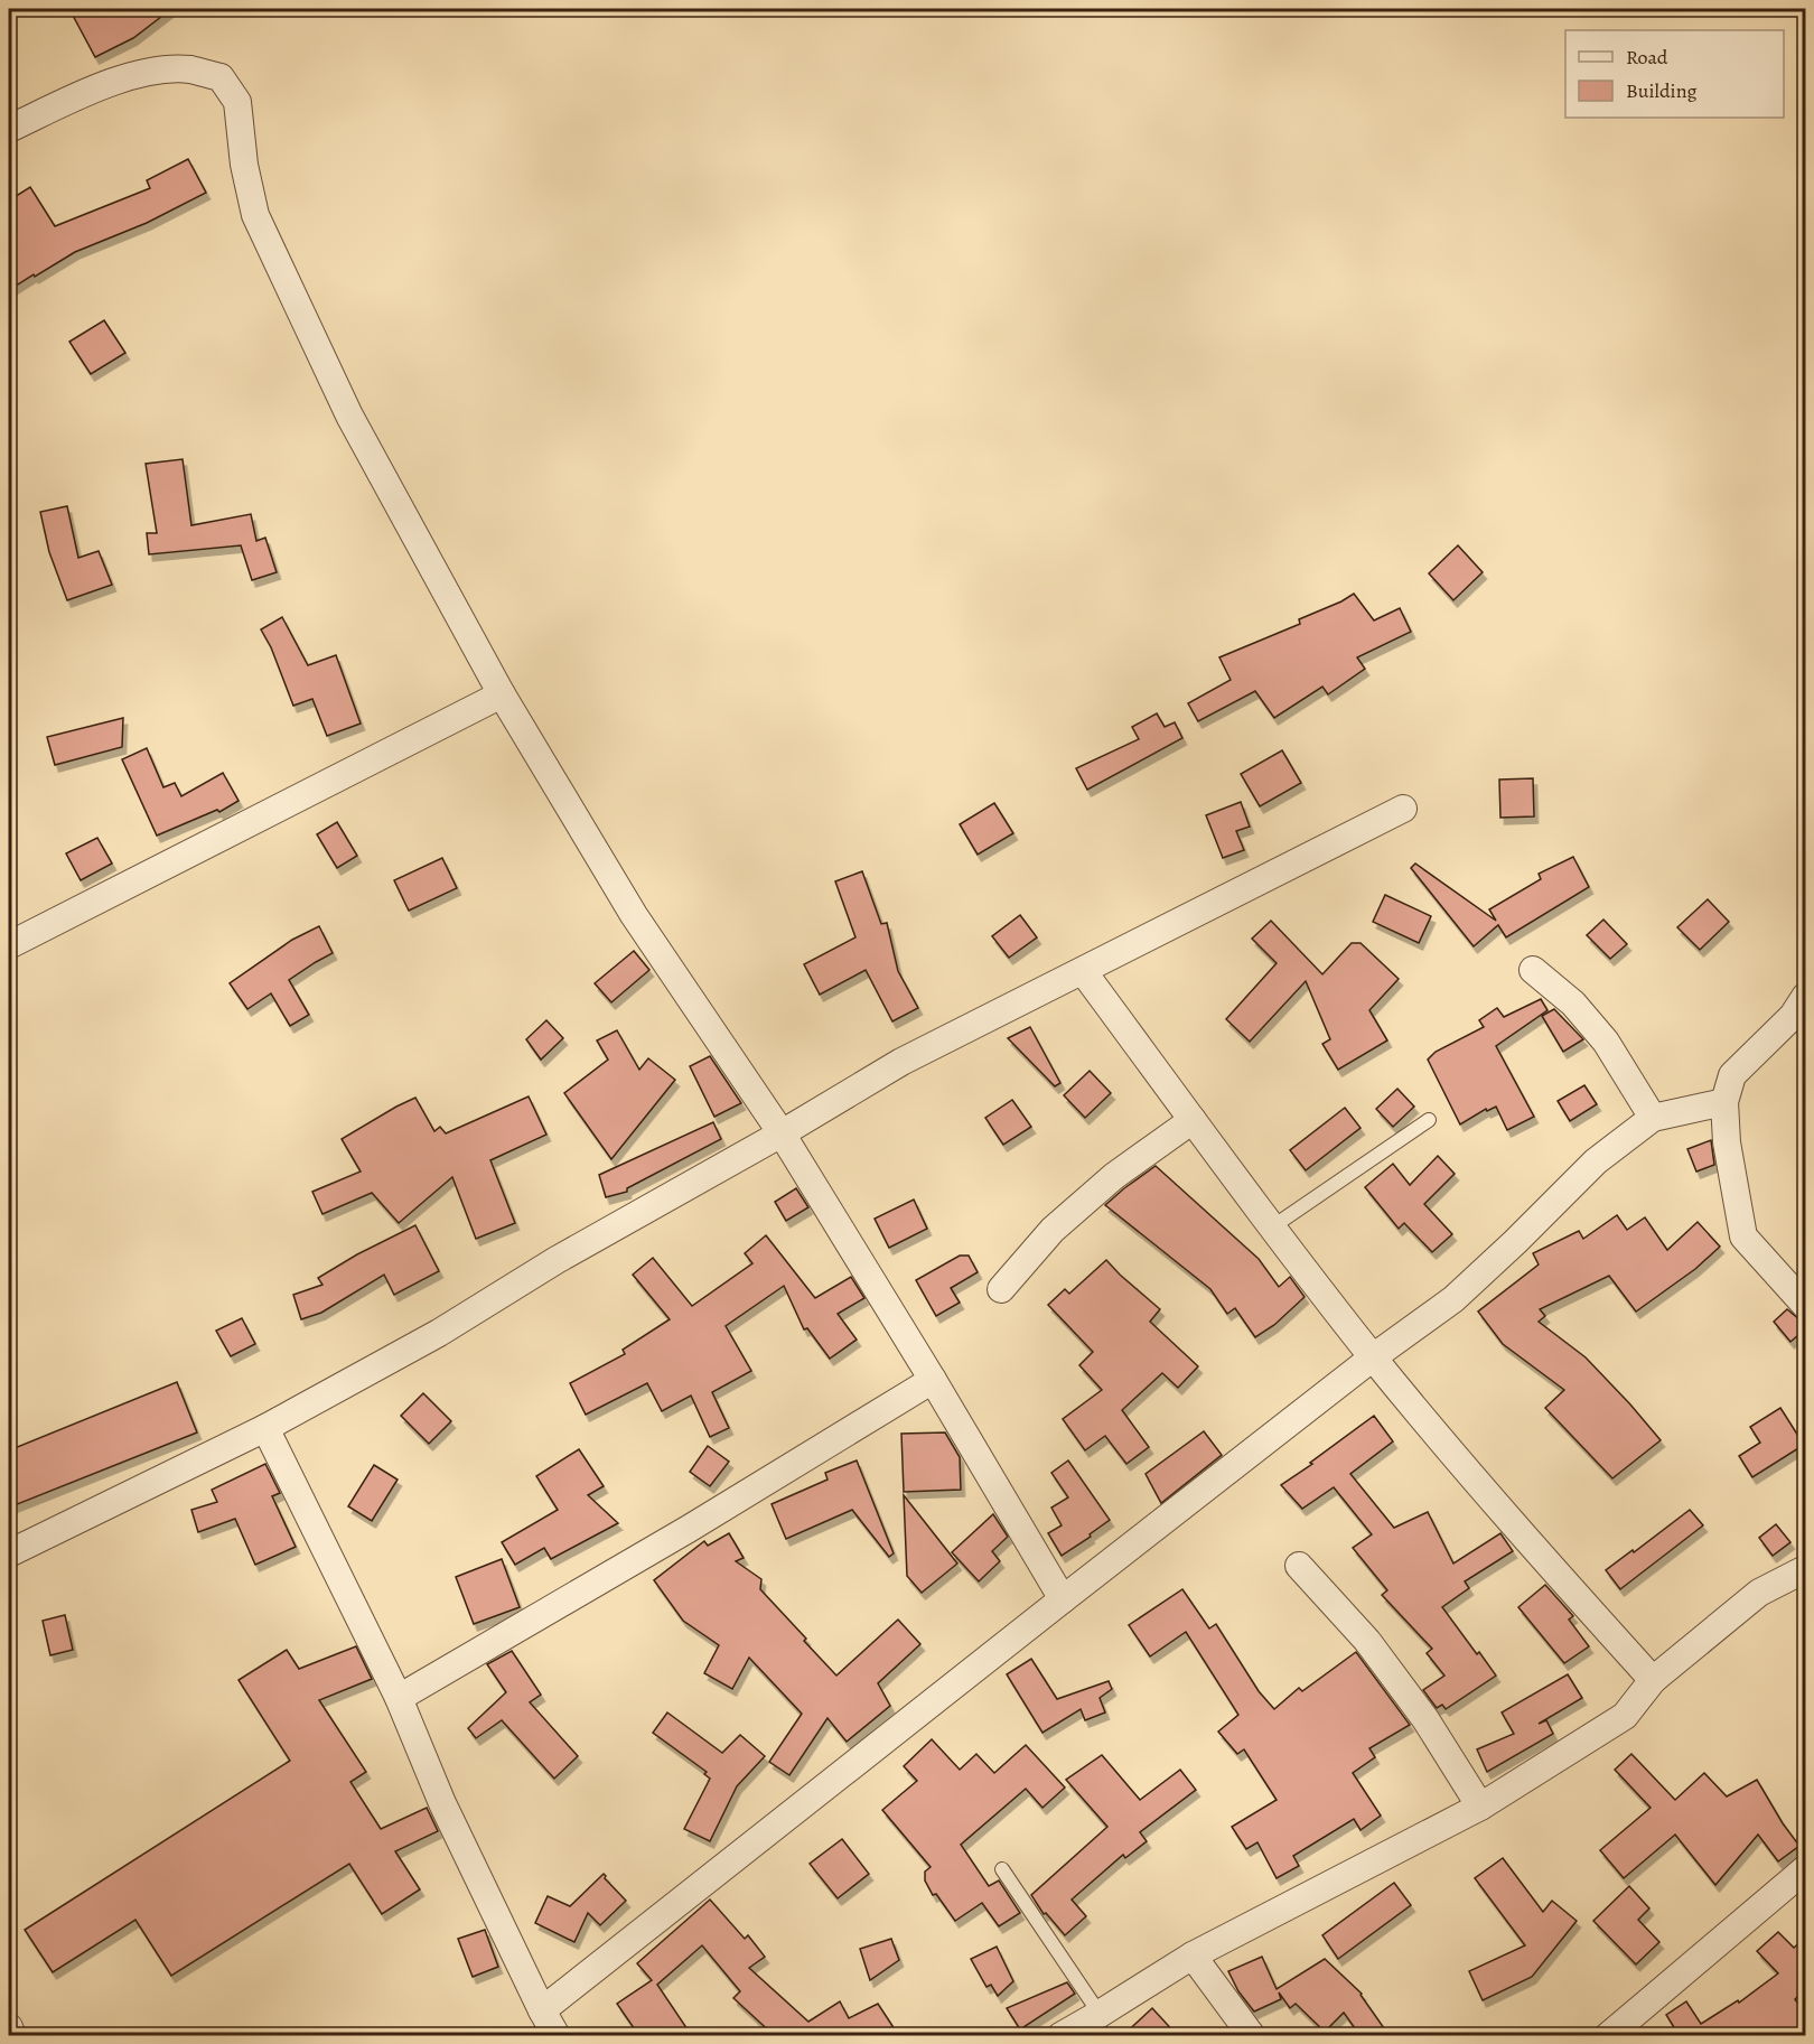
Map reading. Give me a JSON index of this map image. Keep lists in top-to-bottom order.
{
  "legend": ["Road", "Building"]
}
